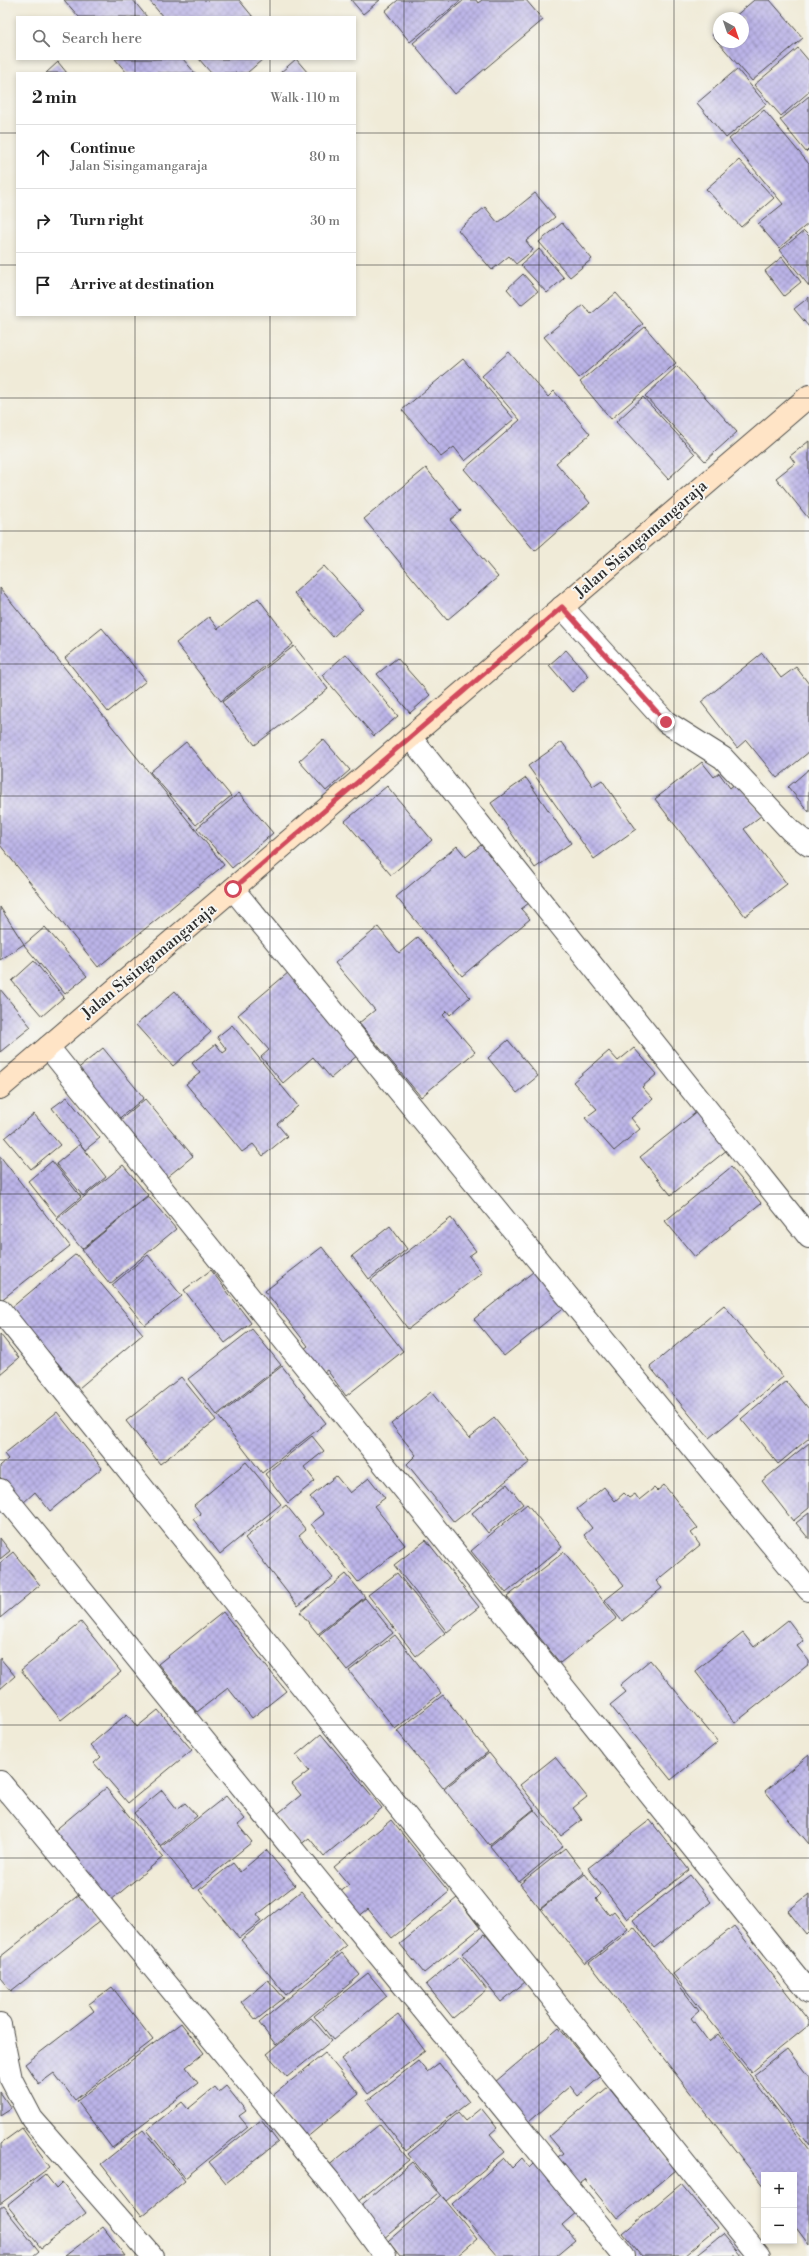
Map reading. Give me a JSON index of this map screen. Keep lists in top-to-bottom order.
{
  "streets": {
    "street": ["Jalan Sisingamangaraja"]
  },
  "north": "bottom right",
  "page": {
    "search": "Search here",
    "heading": ["2 min", "Walk · 110 m"],
    "list": [
      ["Continue", "Jalan Sisingamangaraja", "80 m"],
      ["Turn right", "30 m"],
      "Arrive at destination"
    ],
    "map_buttons": ["+", "−"]
  }
}
